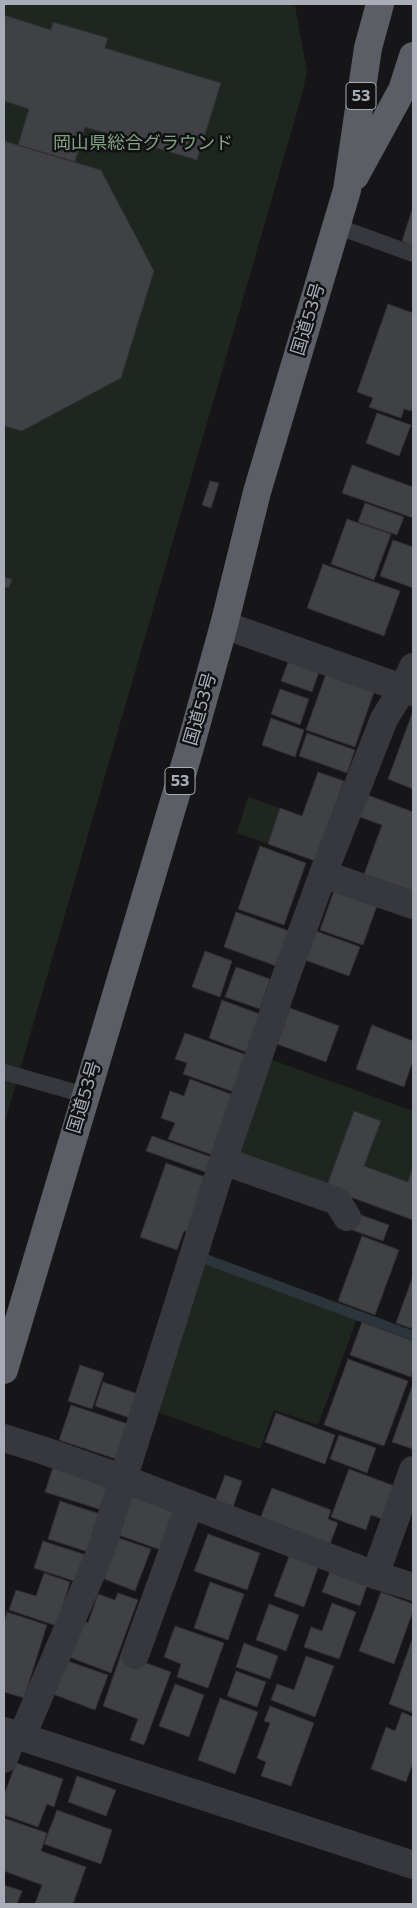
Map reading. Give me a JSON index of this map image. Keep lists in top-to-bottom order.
{
  "streets": {
    "highway": ["53", "国道53号"]
  },
  "parks": ["岡山県総合グラウンド"]
}
